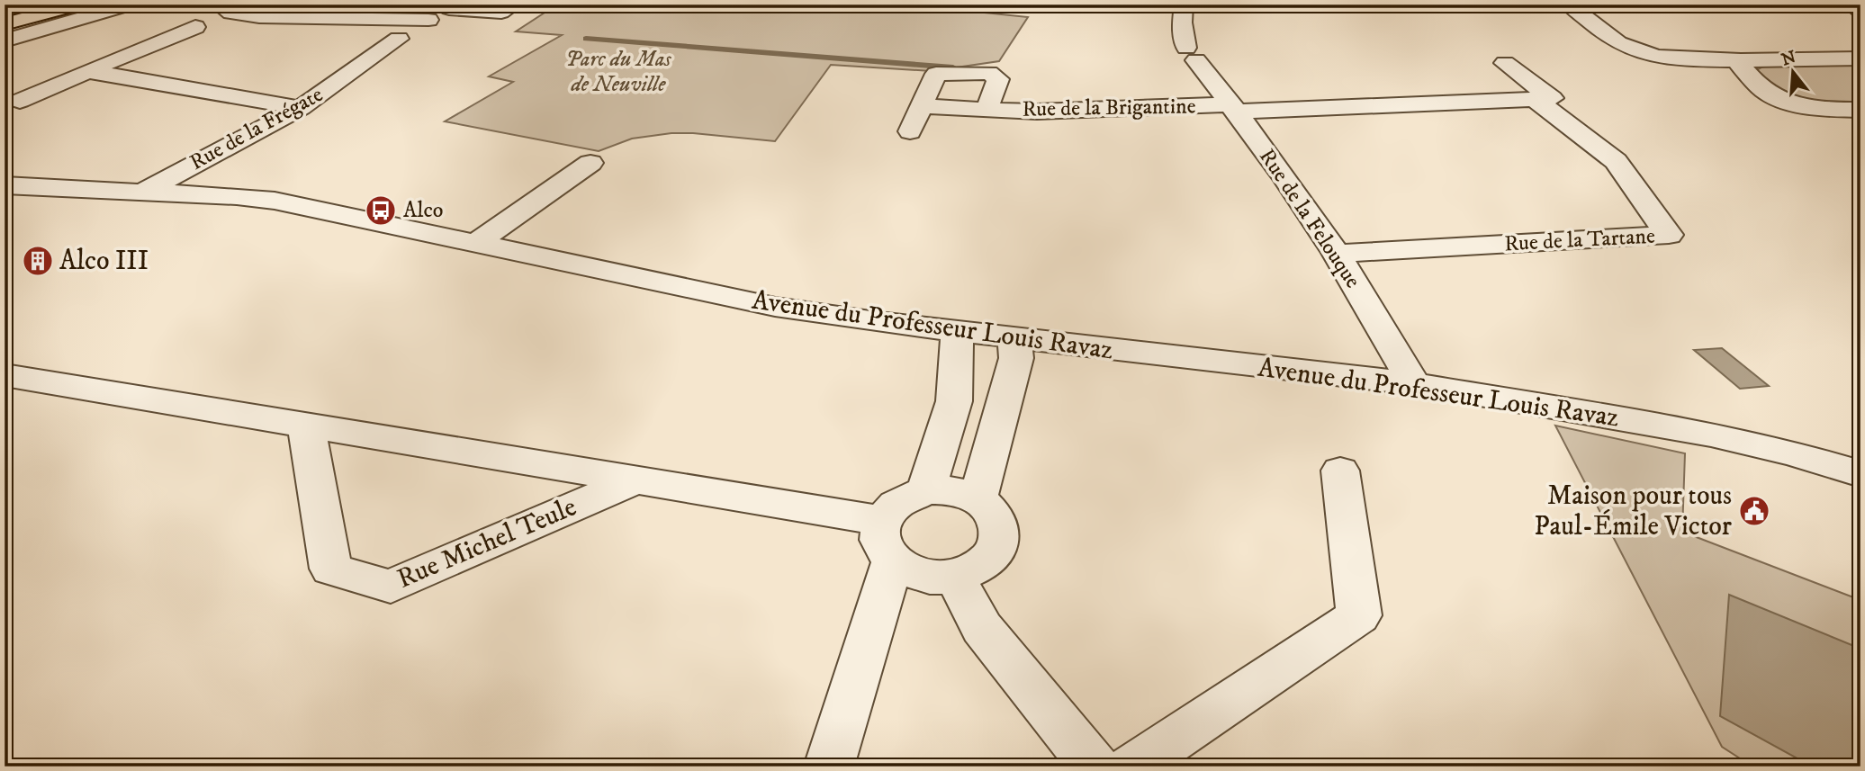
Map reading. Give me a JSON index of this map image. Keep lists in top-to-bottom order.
{
  "streets": {
    "street": [
      "Rue de la Brigantine",
      "Rue de la Frégate",
      "Rue de la Felouque",
      "Rue de la Tartane",
      "Avenue du Professeur Louis Ravaz",
      "Rue Michel Teule"
    ]
  },
  "crossings": [
    ["Rue de la Brigantine", "Rue de la Felouque"],
    ["Rue de la Frégate", "Avenue du Professeur Louis Ravaz"],
    ["Rue de la Felouque", "Rue de la Tartane"],
    ["Rue de la Felouque", "Avenue du Professeur Louis Ravaz"]
  ],
  "parks": ["Parc du Mas de Neuville"],
  "places": {
    "bus stop": ["Alco"],
    "building": ["Alco III"],
    "public building": ["Maison pour tous Paul-Émile Victor"]
  },
  "north": "top"
}
